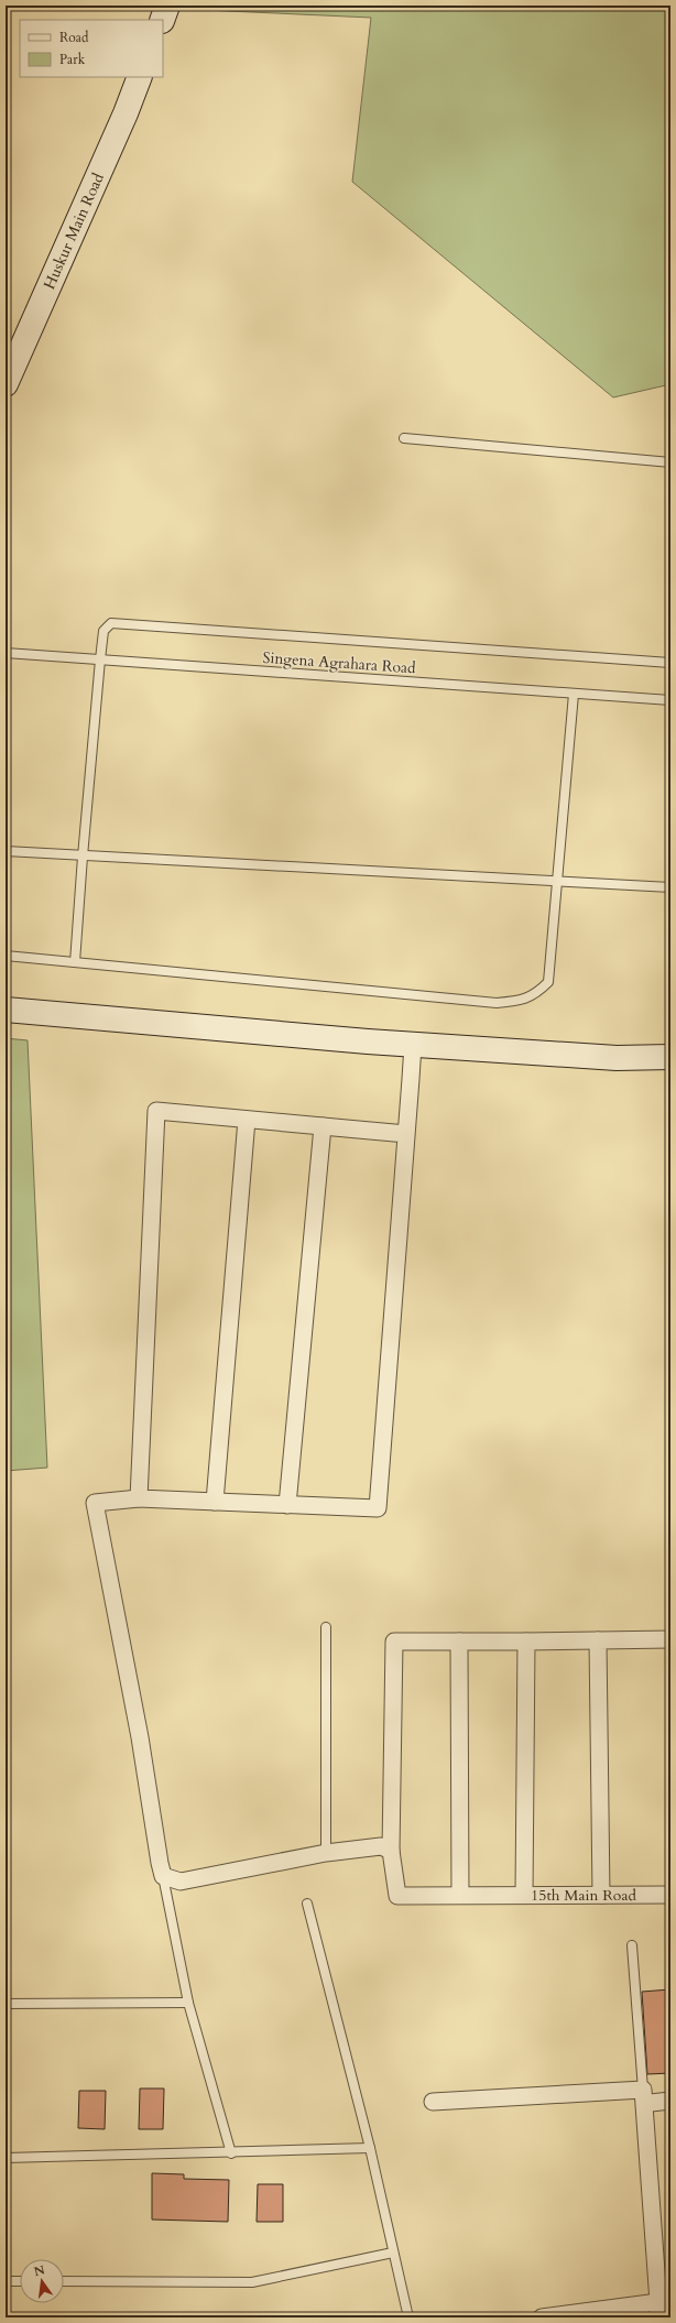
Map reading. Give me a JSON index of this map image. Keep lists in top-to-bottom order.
{
  "streets": {
    "street": ["Huskur Main Road", "15th Main Road"],
    "lane": ["Singena Agrahara Road"]
  },
  "legend": ["Road", "Park"],
  "north": "top"
}
